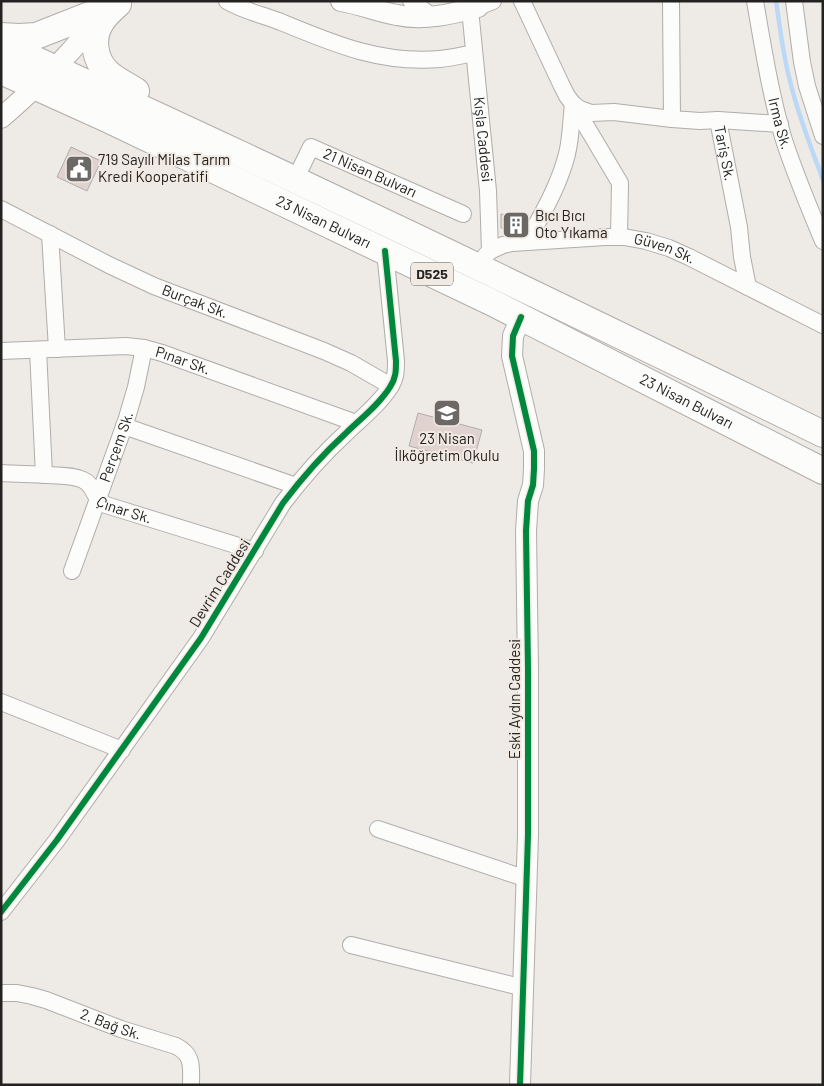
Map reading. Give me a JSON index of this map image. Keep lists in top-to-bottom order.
{
  "streets": {
    "highway": ["23 Nisan Bulvarı", "D525"],
    "street": [
      "Irma Sk.",
      "Kışla Caddesi",
      "Tariş Sk.",
      "21 Nisan Bulvarı",
      "Güven Sk.",
      "Burçak Sk.",
      "Pınar Sk.",
      "Perçem Sk.",
      "Çınar Sk.",
      "Devrim Caddesi",
      "Eski Aydın Caddesi",
      "2. Bağ Sk."
    ]
  },
  "crossings": [
    ["Kışla Caddesi", "23 Nisan Bulvarı"],
    ["Kışla Caddesi", "Güven Sk."],
    ["Tariş Sk.", "Güven Sk."],
    ["21 Nisan Bulvarı", "23 Nisan Bulvarı"],
    ["23 Nisan Bulvarı", "Güven Sk."],
    ["23 Nisan Bulvarı", "D525"],
    ["23 Nisan Bulvarı", "Devrim Caddesi"],
    ["23 Nisan Bulvarı", "Eski Aydın Caddesi"],
    ["Burçak Sk.", "Devrim Caddesi"],
    ["Pınar Sk.", "Perçem Sk."],
    ["Pınar Sk.", "Devrim Caddesi"],
    ["Perçem Sk.", "Çınar Sk."],
    ["Çınar Sk.", "Devrim Caddesi"]
  ],
  "places": {
    "public building": ["719 Sayılı Milas Tarım Kredi Kooperatifi"],
    "building": ["Bıcı Bıcı Oto Yıkama"],
    "school or university": ["23 Nisan İlköğretim Okulu"]
  }
}
